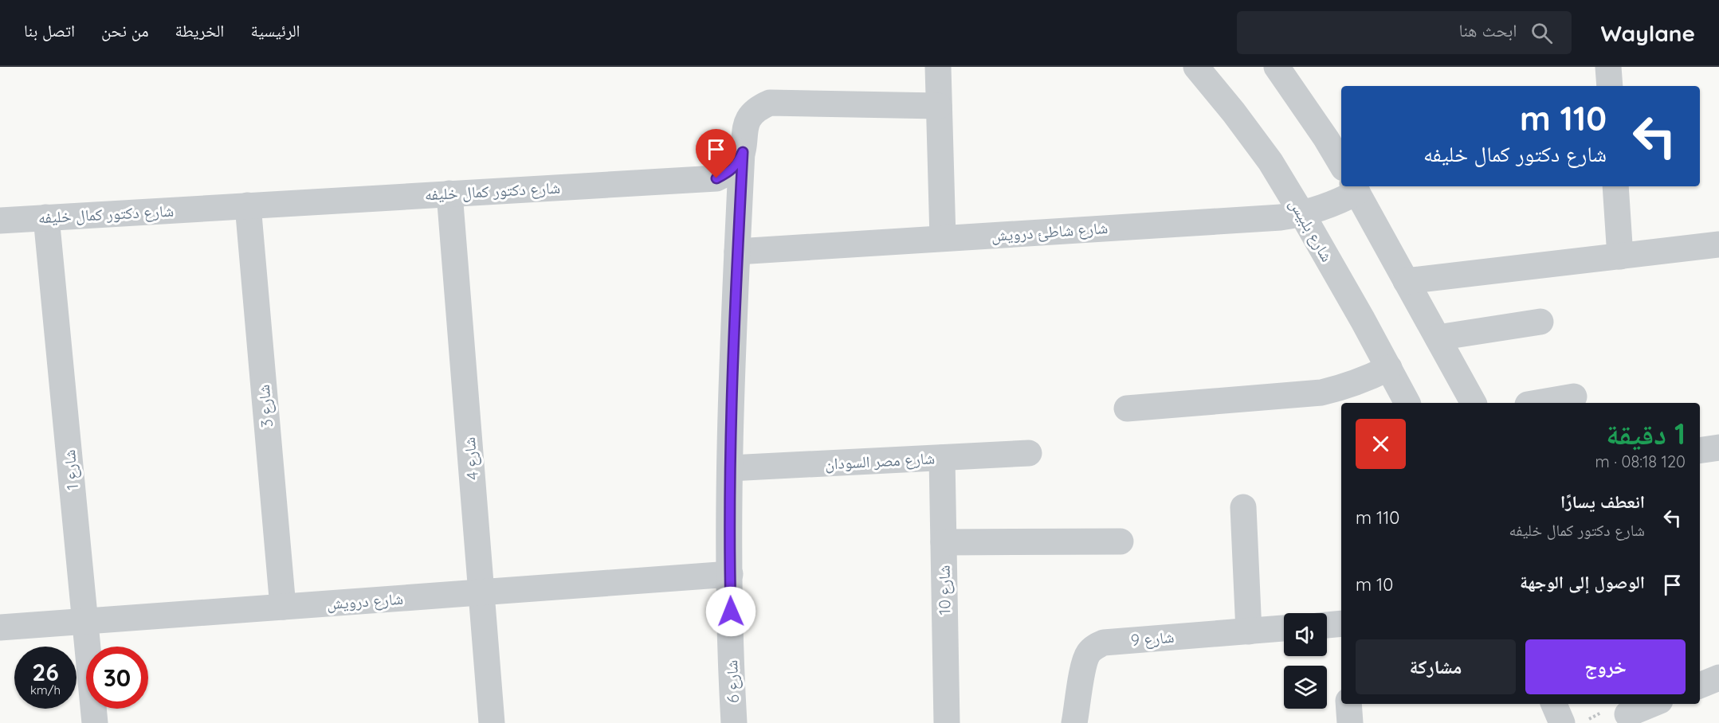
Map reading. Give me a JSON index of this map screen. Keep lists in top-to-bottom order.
{
  "streets": {
    "street": [
      "شارع دكتور كمال خليفه",
      "شارع بلبيس",
      "شارع شاطئ درويش",
      "شارع 3",
      "شارع 4",
      "شارع مصر السودان",
      "شارع 1",
      "شارع 10",
      "شارع درويش",
      "شارع 9",
      "شارع 6"
    ]
  },
  "crossings": [
    ["شارع دكتور كمال خليفه", "شارع 3"],
    ["شارع دكتور كمال خليفه", "شارع 4"],
    ["شارع دكتور كمال خليفه", "شارع 1"],
    ["شارع دكتور كمال خليفه", "شارع 6"],
    ["شارع بلبيس", "شارع شاطئ درويش"],
    ["شارع شاطئ درويش", "شارع 6"],
    ["شارع 3", "شارع درويش"],
    ["شارع 4", "شارع درويش"],
    ["شارع مصر السودان", "شارع 10"],
    ["شارع مصر السودان", "شارع 6"],
    ["شارع 1", "شارع درويش"],
    ["شارع درويش", "شارع 6"]
  ],
  "page": {
    "header": "Waylane",
    "search": "ابحث هنا",
    "nav": [
      "الرئيسية",
      "الخريطة",
      "من نحن",
      "اتصل بنا"
    ],
    "turn": ["110 m", "شارع دكتور كمال خليفه"],
    "heading": ["1 دقيقة", "120 m · 08:18"],
    "list": [
      {
        "name": "انعطف يسارًا",
        "note": "شارع دكتور كمال خليفه",
        "value": "110 m"
      },
      {
        "name": "الوصول إلى الوجهة",
        "value": "10 m"
      }
    ],
    "buttons": ["خروج", "مشاركة"],
    "speed": "26 km/h",
    "limit": "30"
  }
}
